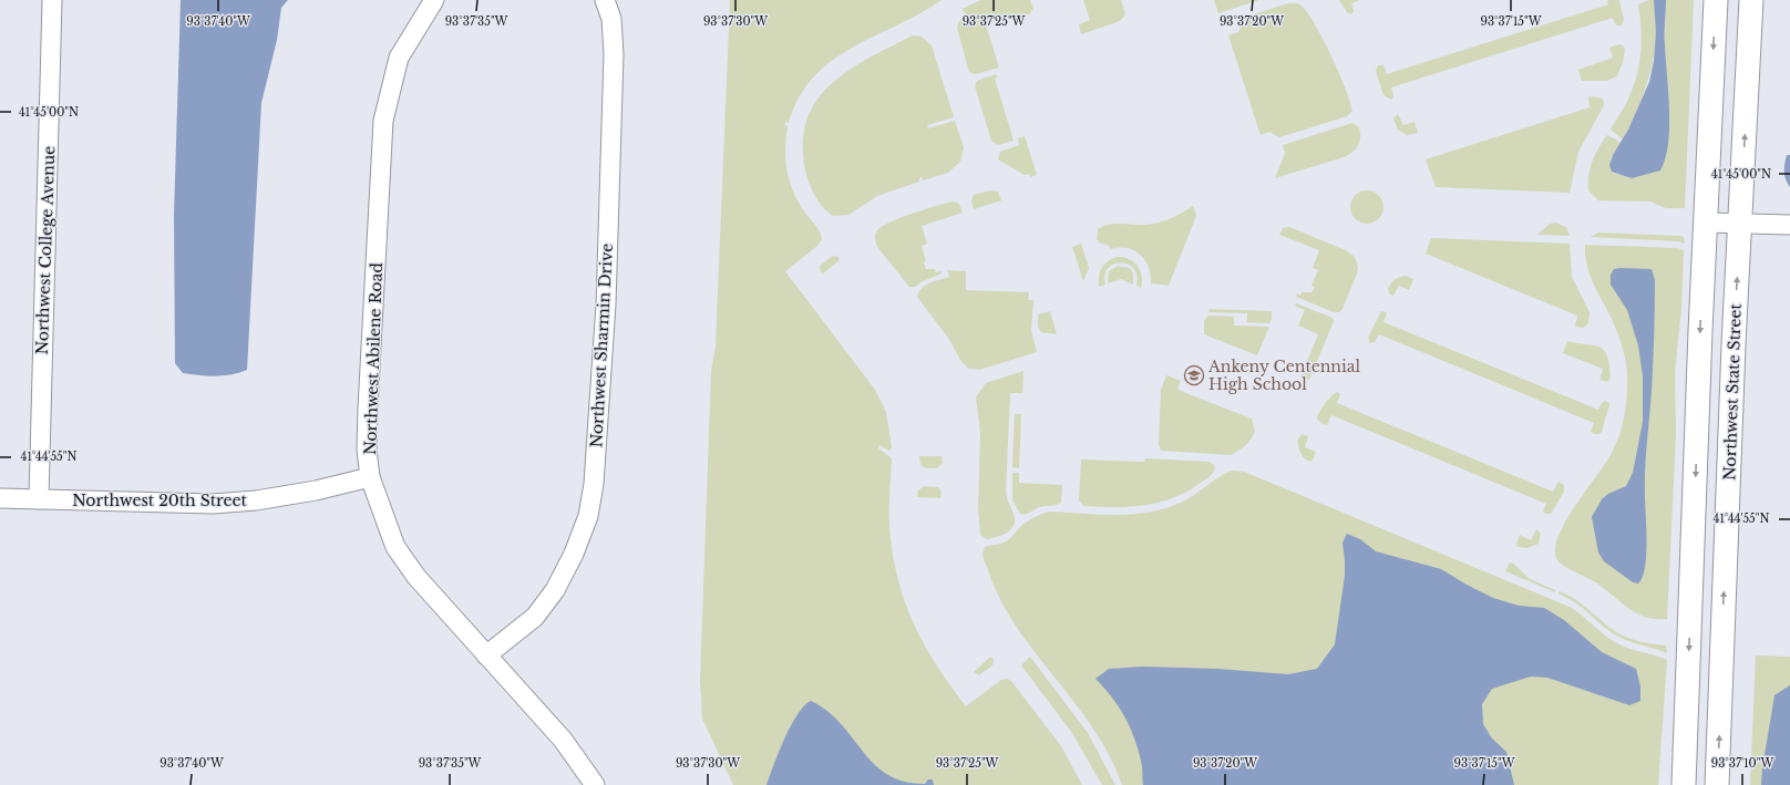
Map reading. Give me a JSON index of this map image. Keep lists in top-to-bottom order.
{
  "streets": {
    "main road": ["Northwest State Street"],
    "street": [
      "Northwest College Avenue",
      "Northwest Sharmin Drive",
      "Northwest Abilene Road",
      "Northwest 20th Street"
    ]
  },
  "crossings": [
    ["Northwest College Avenue", "Northwest 20th Street"],
    ["Northwest Sharmin Drive", "Northwest Abilene Road"],
    ["Northwest Abilene Road", "Northwest 20th Street"]
  ],
  "places": {
    "school or university": ["Ankeny Centennial High School"]
  },
  "coordinates": [
    "93°37'40\"W",
    "93°37'35\"W",
    "93°37'30\"W",
    "93°37'25\"W",
    "93°37'20\"W",
    "93°37'15\"W",
    "41°45'00\"N",
    "41°44'55\"N",
    "93°37'10\"W"
  ]
}
